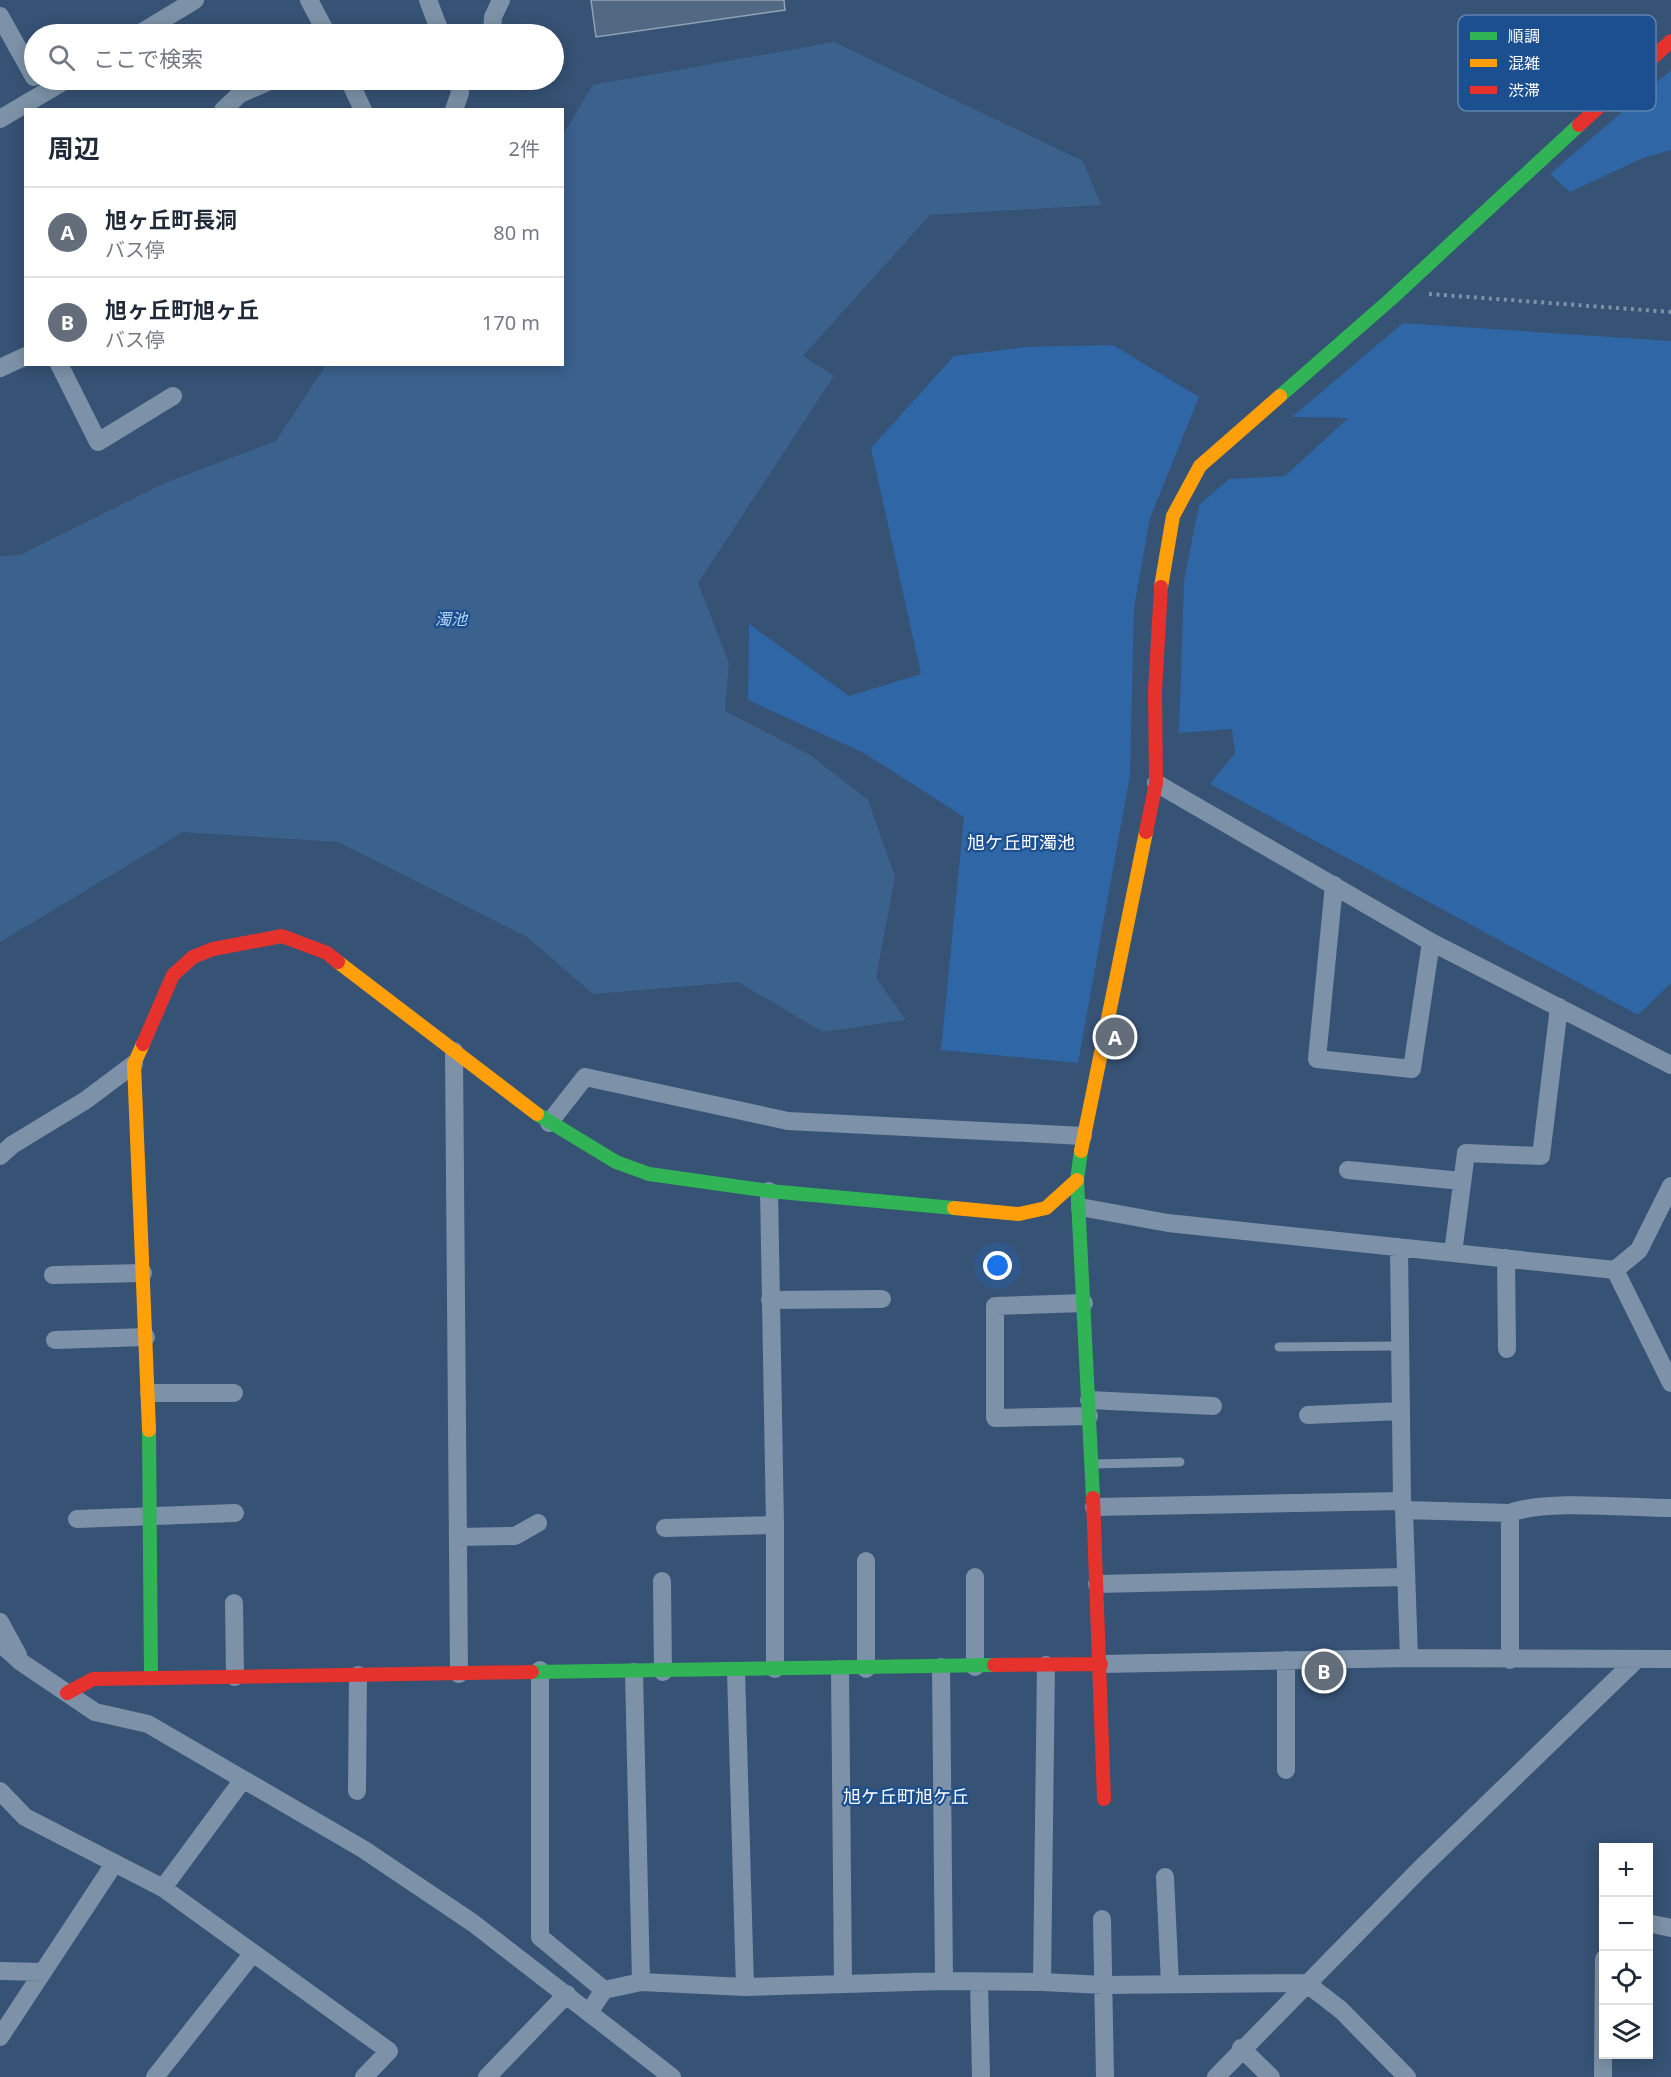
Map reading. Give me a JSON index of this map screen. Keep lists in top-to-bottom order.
{
  "districts": ["旭ケ丘町濁池", "旭ケ丘町旭ケ丘"],
  "water": ["濁池"],
  "legend": ["順調", "混雑", "渋滞"],
  "page": {
    "search": "ここで検索",
    "heading": ["周辺", "2件"],
    "list": [
      {
        "mark": "A",
        "name": "旭ヶ丘町長洞",
        "note": "バス停",
        "value": "80 m"
      },
      {
        "mark": "B",
        "name": "旭ヶ丘町旭ヶ丘",
        "note": "バス停",
        "value": "170 m"
      }
    ],
    "pins": ["A", "B"],
    "map_buttons": ["+", "−"]
  }
}
